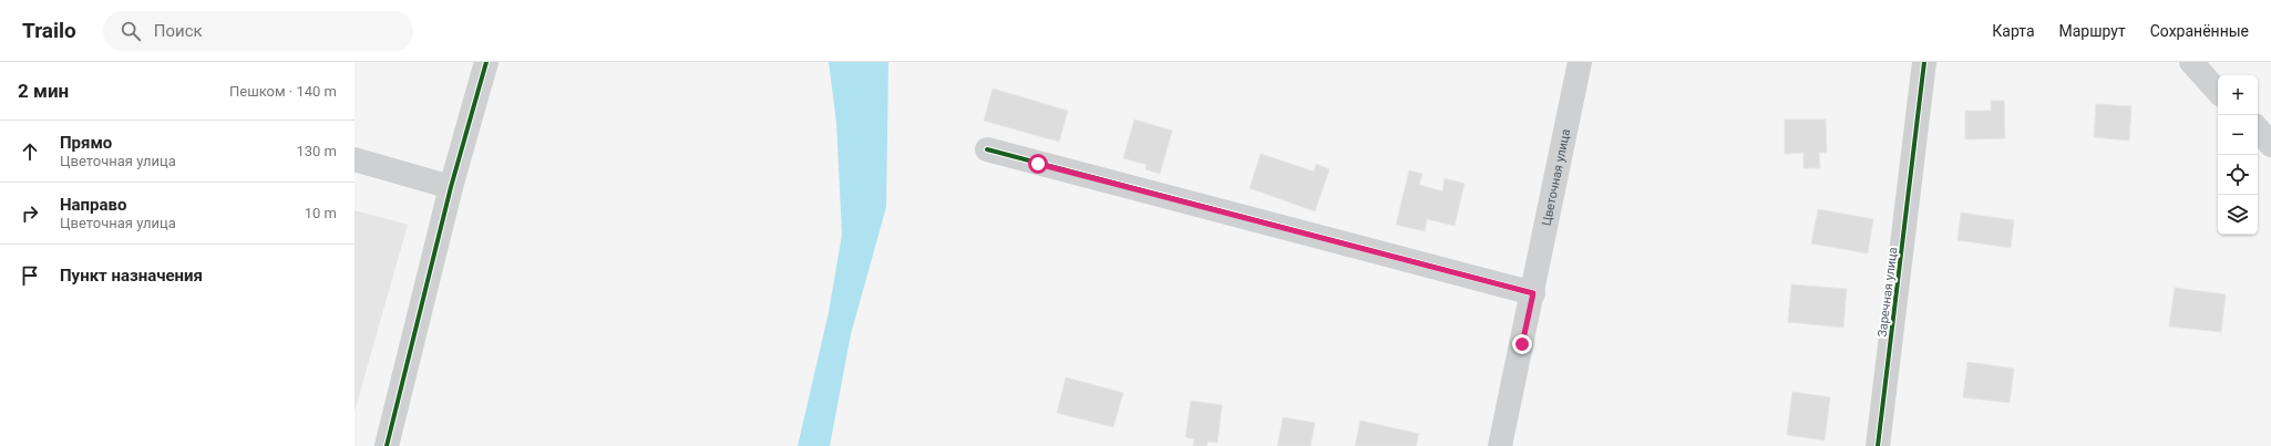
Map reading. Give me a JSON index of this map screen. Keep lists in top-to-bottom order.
{
  "streets": {
    "street": ["Цветочная улица", "Заречная улица"]
  },
  "page": {
    "header": "Trailo",
    "search": "Поиск",
    "nav": ["Карта", "Маршрут", "Сохранённые"],
    "heading": ["2 мин", "Пешком · 140 m"],
    "map_buttons": ["+", "−"],
    "list": [
      ["Прямо", "Цветочная улица", "130 m"],
      ["Направо", "Цветочная улица", "10 m"],
      "Пункт назначения"
    ]
  }
}
